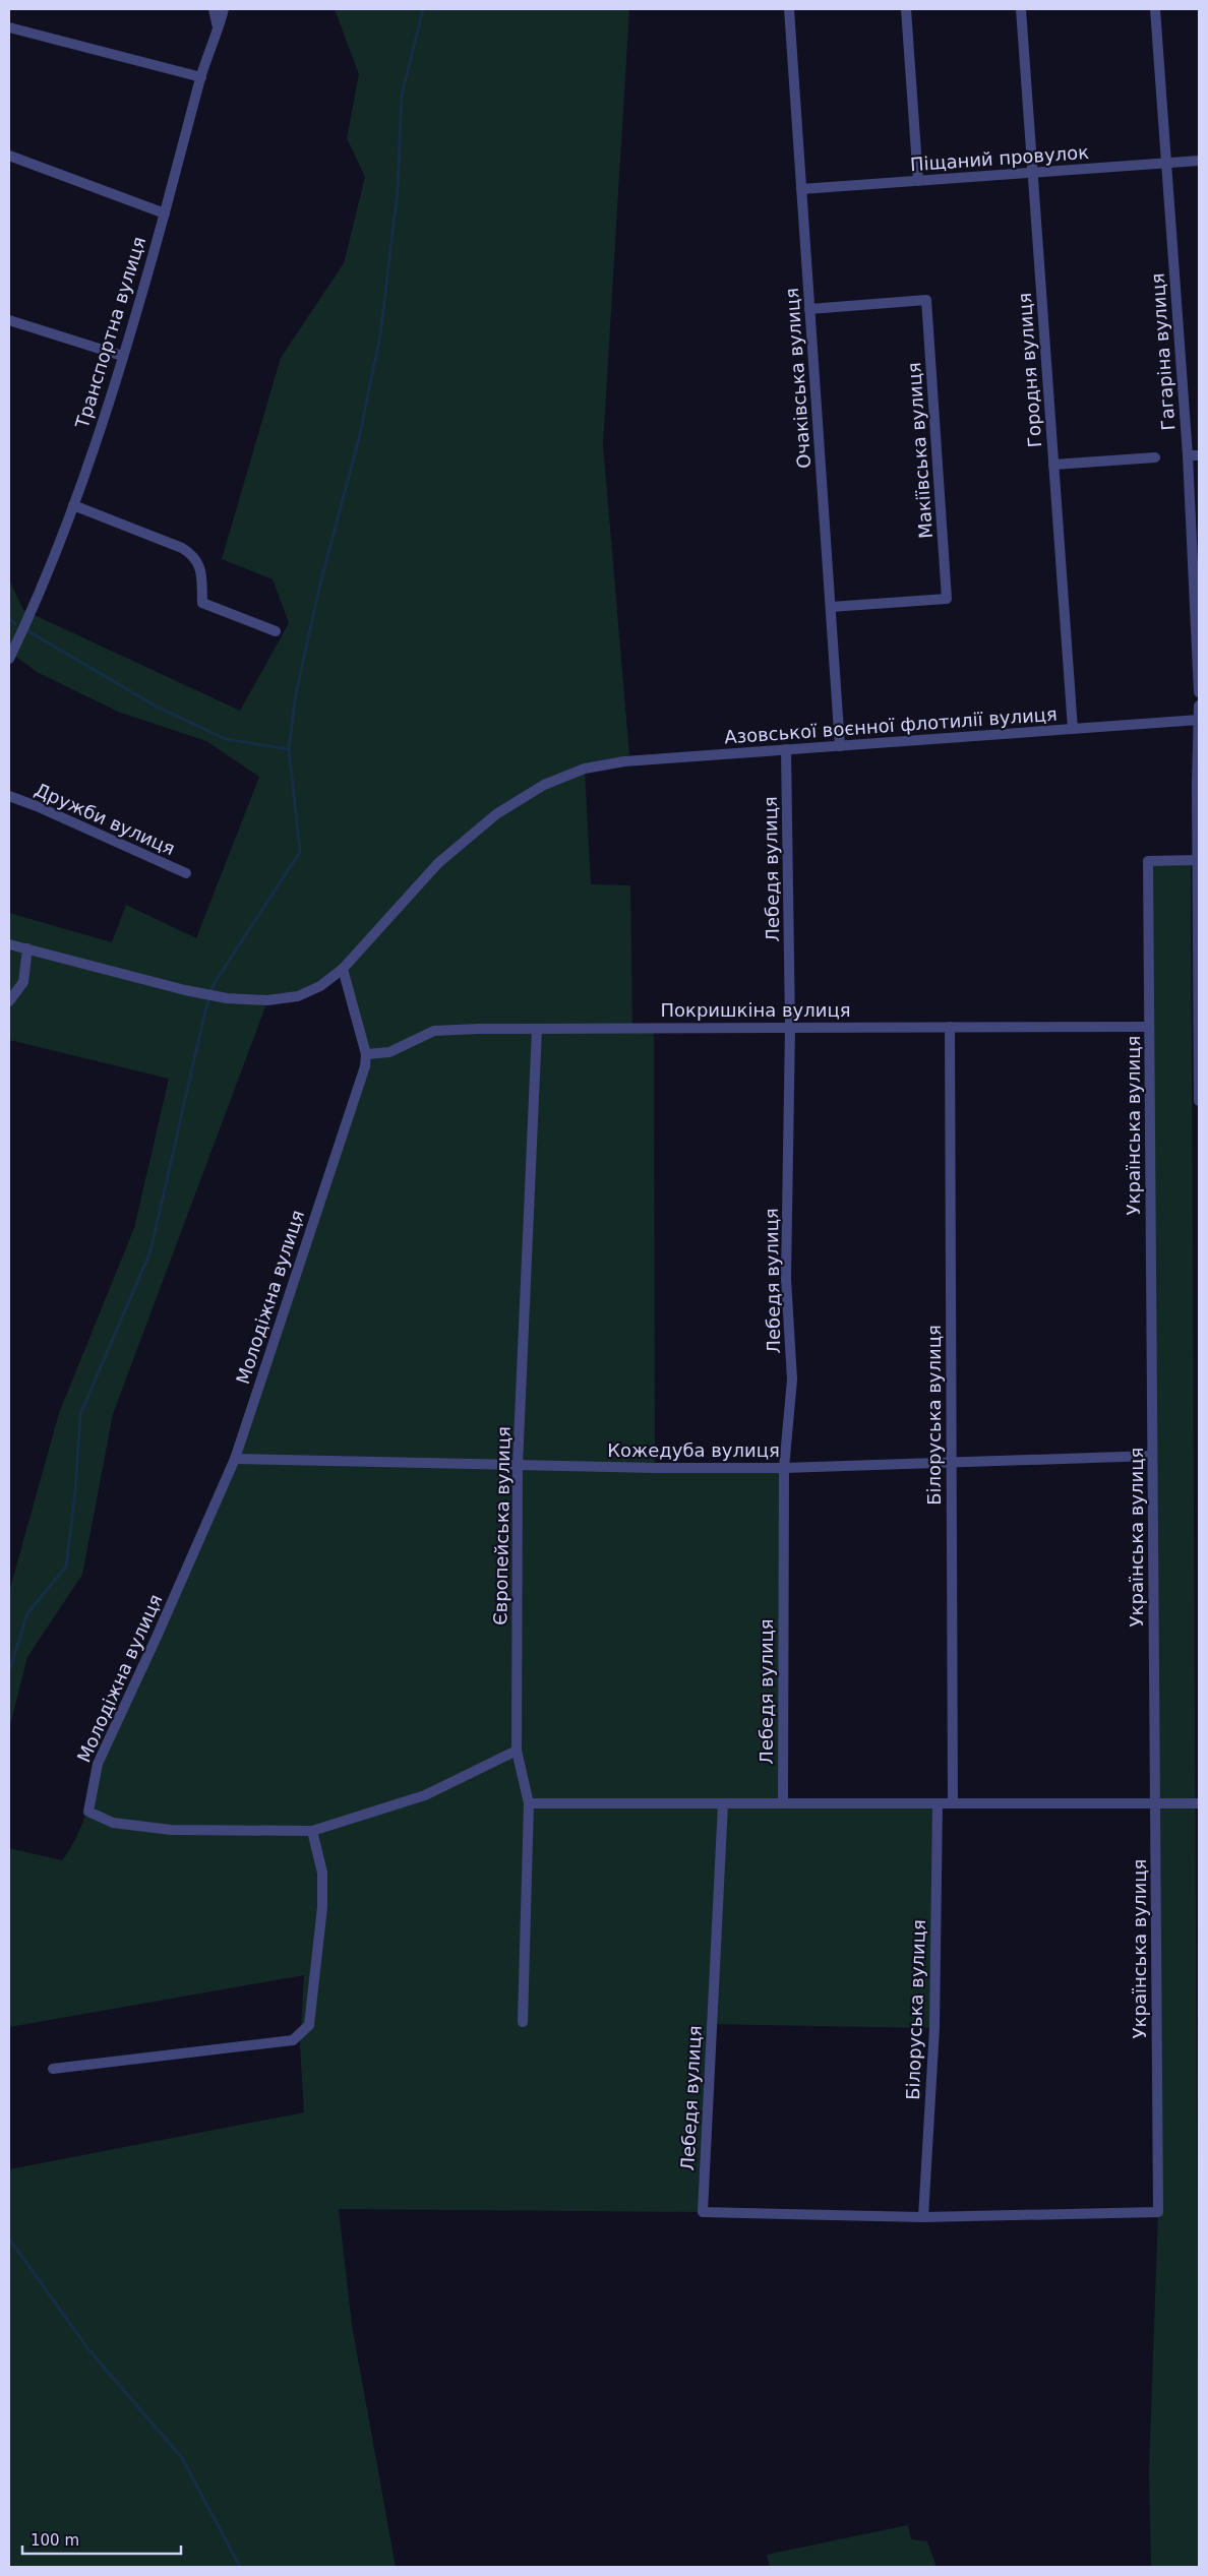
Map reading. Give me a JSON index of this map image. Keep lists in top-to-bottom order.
{
  "streets": {
    "street": [
      "Піщаний провулок",
      "Транспортна вулиця",
      "Гагаріна вулиця",
      "Городня вулиця",
      "Очаківська вулиця",
      "Макіївська вулиця",
      "Азовської воєнної флотилії вулиця",
      "Дружби вулиця",
      "Лебедя вулиця",
      "Покришкіна вулиця",
      "Українська вулиця",
      "Молодіжна вулиця",
      "Білоруська вулиця",
      "Кожедуба вулиця",
      "Європейська вулиця"
    ]
  },
  "crossings": [
    ["Піщаний провулок", "Гагаріна вулиця"],
    ["Піщаний провулок", "Городня вулиця"],
    ["Піщаний провулок", "Очаківська вулиця"],
    ["Городня вулиця", "Азовської воєнної флотилії вулиця"],
    ["Очаківська вулиця", "Макіївська вулиця"],
    ["Очаківська вулиця", "Азовської воєнної флотилії вулиця"],
    ["Азовської воєнної флотилії вулиця", "Лебедя вулиця"],
    ["Азовської воєнної флотилії вулиця", "Молодіжна вулиця"],
    ["Лебедя вулиця", "Покришкіна вулиця"],
    ["Лебедя вулиця", "Українська вулиця"],
    ["Лебедя вулиця", "Білоруська вулиця"],
    ["Лебедя вулиця", "Кожедуба вулиця"],
    ["Покришкіна вулиця", "Українська вулиця"],
    ["Покришкіна вулиця", "Молодіжна вулиця"],
    ["Покришкіна вулиця", "Білоруська вулиця"],
    ["Покришкіна вулиця", "Європейська вулиця"],
    ["Українська вулиця", "Білоруська вулиця"],
    ["Українська вулиця", "Кожедуба вулиця"],
    ["Молодіжна вулиця", "Кожедуба вулиця"],
    ["Білоруська вулиця", "Кожедуба вулиця"],
    ["Кожедуба вулиця", "Європейська вулиця"]
  ],
  "scale_bar": "100 m"
}
